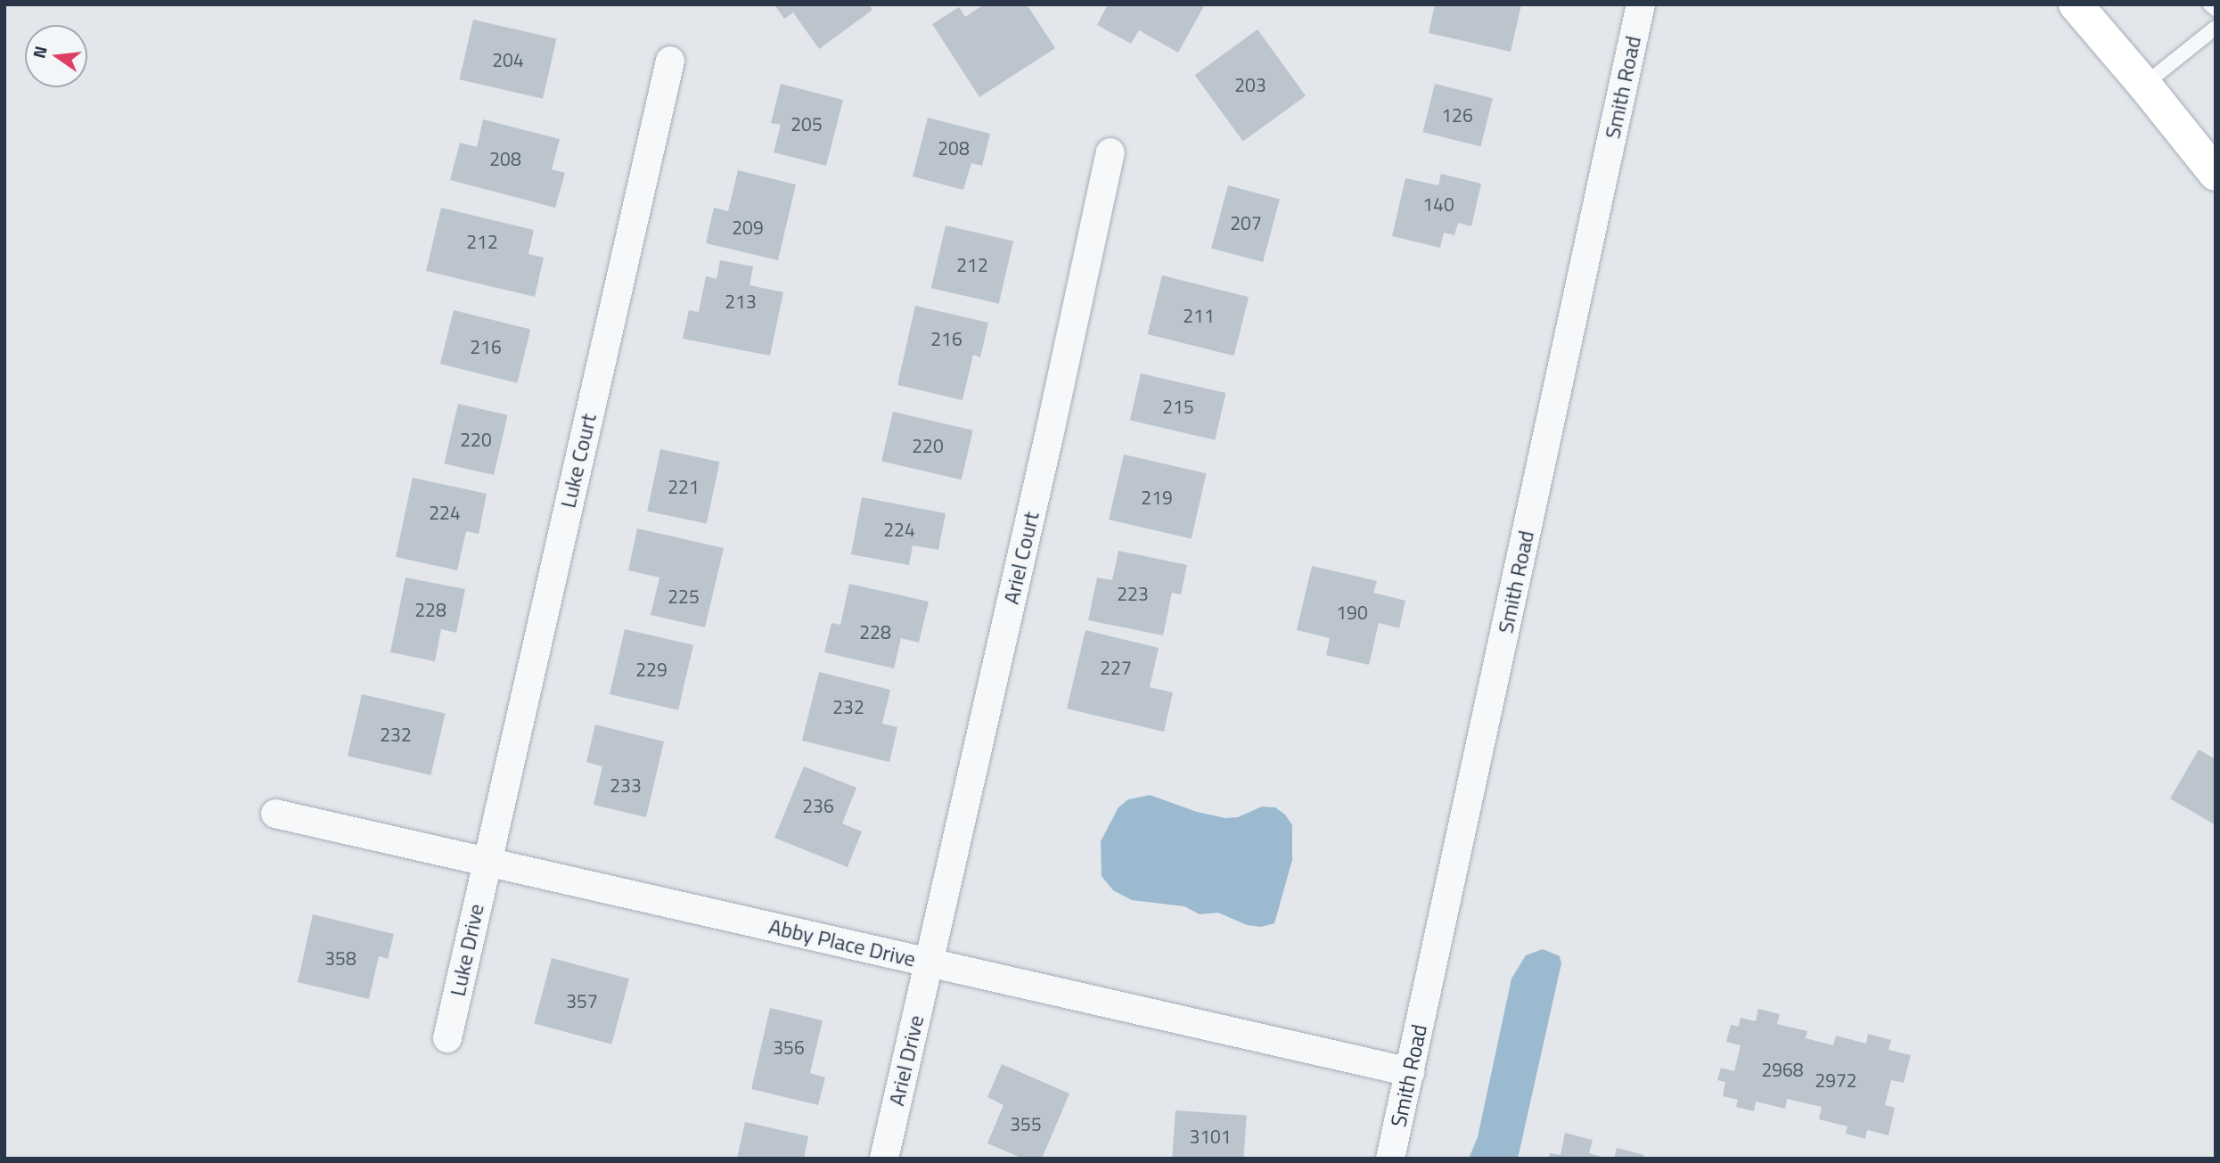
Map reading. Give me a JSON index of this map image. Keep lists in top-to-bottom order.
{
  "streets": {
    "street": [
      "Smith Road",
      "Luke Court",
      "Ariel Court",
      "Abby Place Drive",
      "Luke Drive",
      "Ariel Drive"
    ]
  },
  "crossings": [
    ["Smith Road", "Abby Place Drive"],
    ["Luke Court", "Abby Place Drive"],
    ["Luke Court", "Luke Drive"],
    ["Ariel Court", "Abby Place Drive"],
    ["Ariel Court", "Ariel Drive"],
    ["Abby Place Drive", "Luke Drive"],
    ["Abby Place Drive", "Ariel Drive"]
  ],
  "house_numbers": [
    "204",
    "203",
    "126",
    "205",
    "208",
    "208",
    "140",
    "207",
    "209",
    "212",
    "212",
    "213",
    "211",
    "216",
    "216",
    "215",
    "220",
    "220",
    "221",
    "219",
    "224",
    "224",
    "223",
    "225",
    "228",
    "190",
    "228",
    "227",
    "229",
    "232",
    "232",
    "233",
    "236",
    "358",
    "357",
    "356",
    "2968",
    "2972",
    "355",
    "3101"
  ],
  "north": "left"
}
